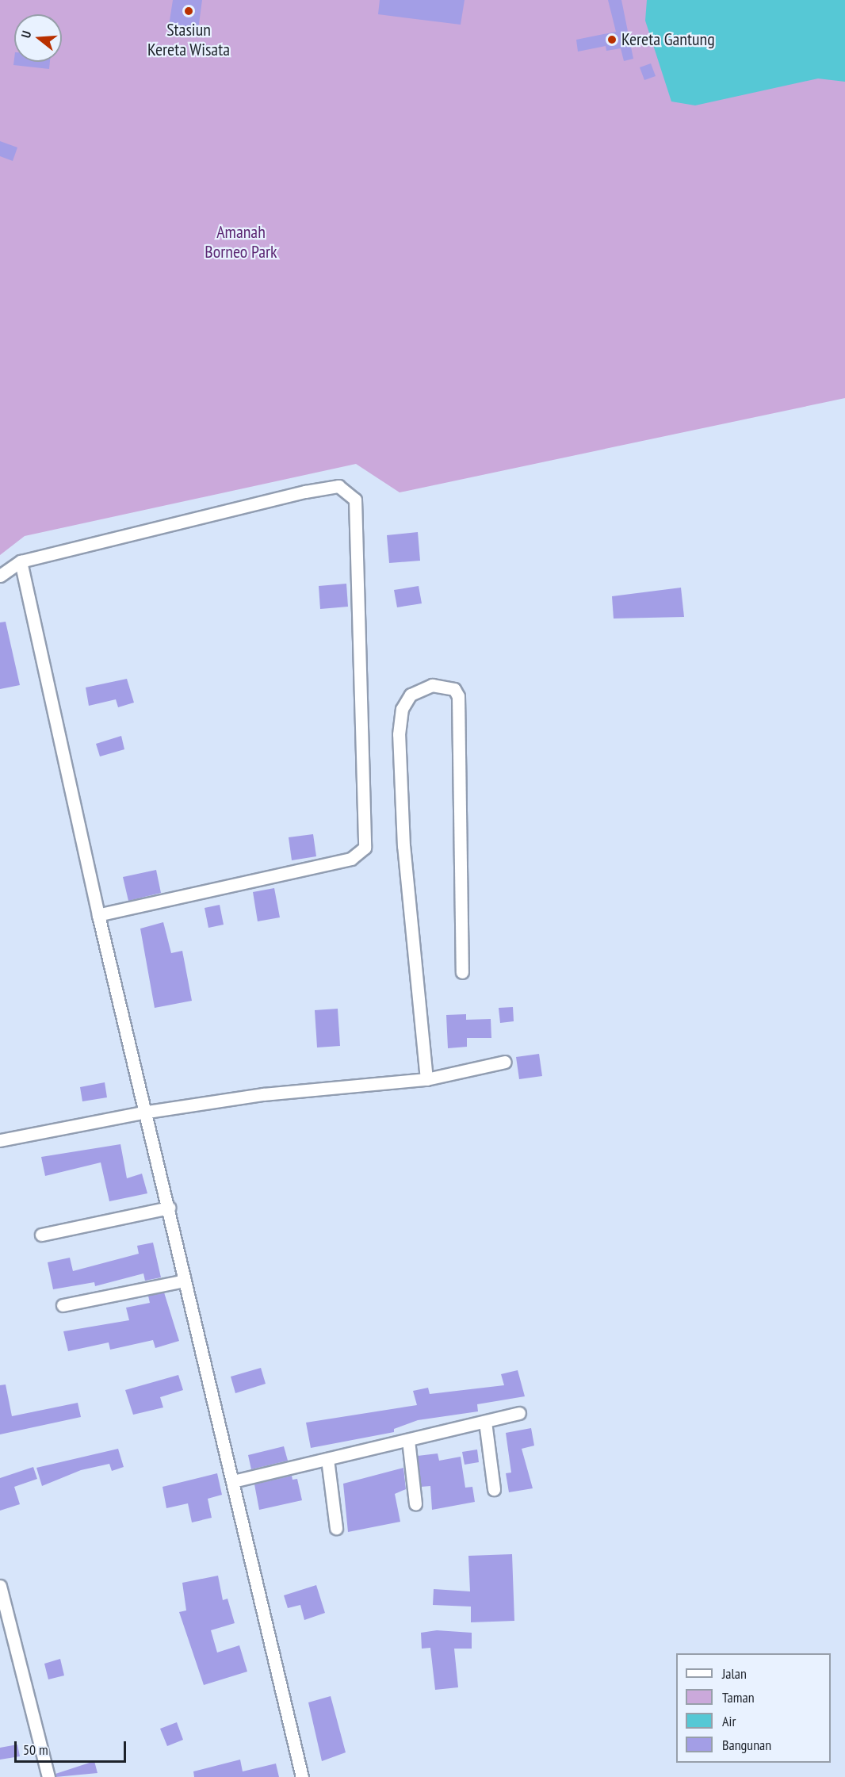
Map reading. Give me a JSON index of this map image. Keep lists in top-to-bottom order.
{
  "parks": ["Amanah Borneo Park"],
  "places": ["Stasiun Kereta Wisata", "Kereta Gantung"],
  "legend": [
    "Jalan",
    "Taman",
    "Air",
    "Bangunan"
  ],
  "scale_bar": "50 m",
  "north": "left"
}
